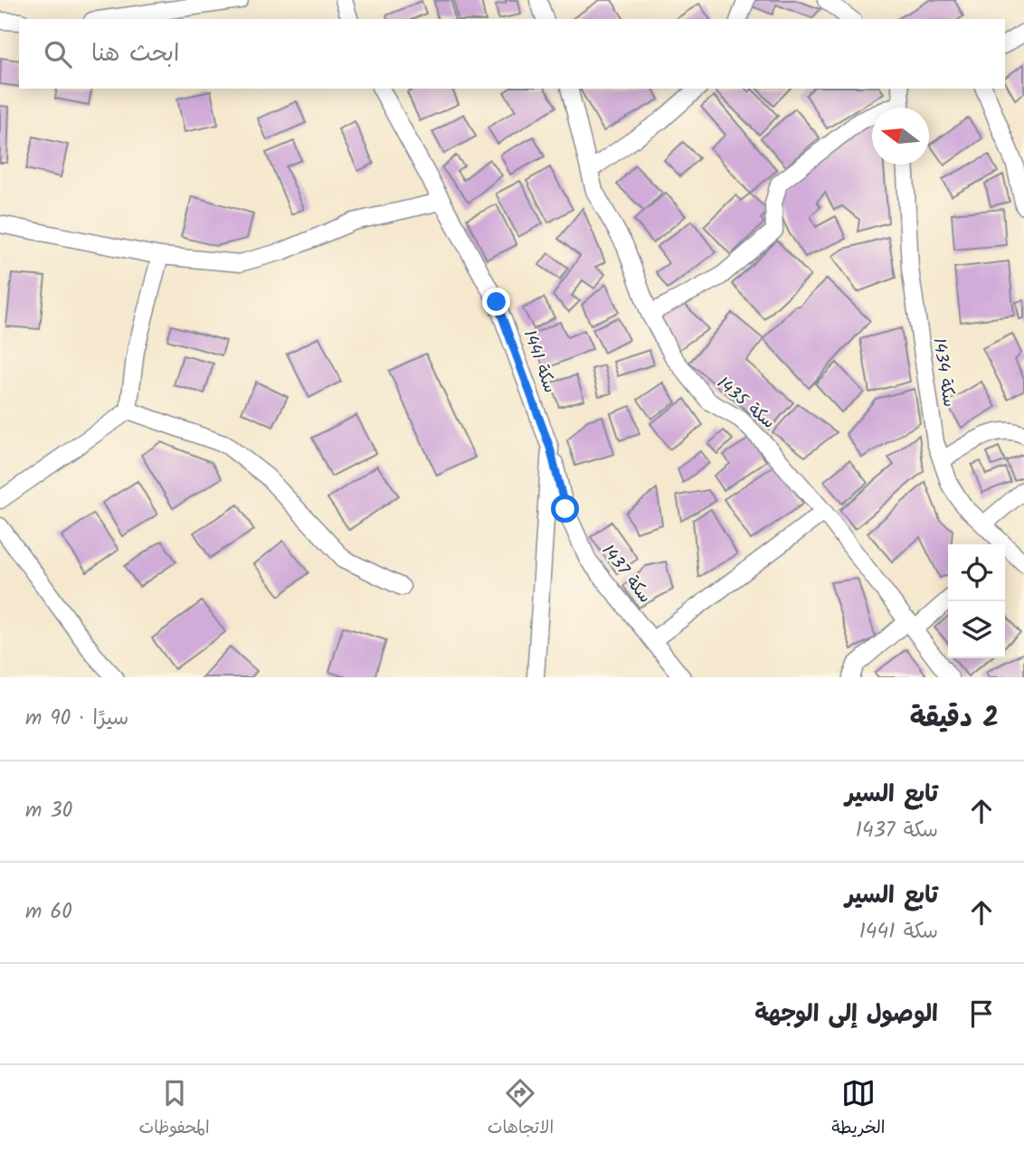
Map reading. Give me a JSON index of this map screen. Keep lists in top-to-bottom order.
{
  "streets": {
    "street": [
      "سكة 1441",
      "سكة 1434",
      "سكة 1435",
      "سكة 1437"
    ]
  },
  "crossings": [
    ["سكة 1441", "سكة 1437"]
  ],
  "north": "left",
  "page": {
    "search": "ابحث هنا",
    "heading": ["2 دقيقة", "سيرًا · 90 m"],
    "list": [
      ["تابع السير", "سكة 1437", "30 m"],
      ["تابع السير", "سكة 1441", "60 m"],
      "الوصول إلى الوجهة"
    ],
    "nav": ["الخريطة", "الاتجاهات", "المحفوظات"]
  }
}
